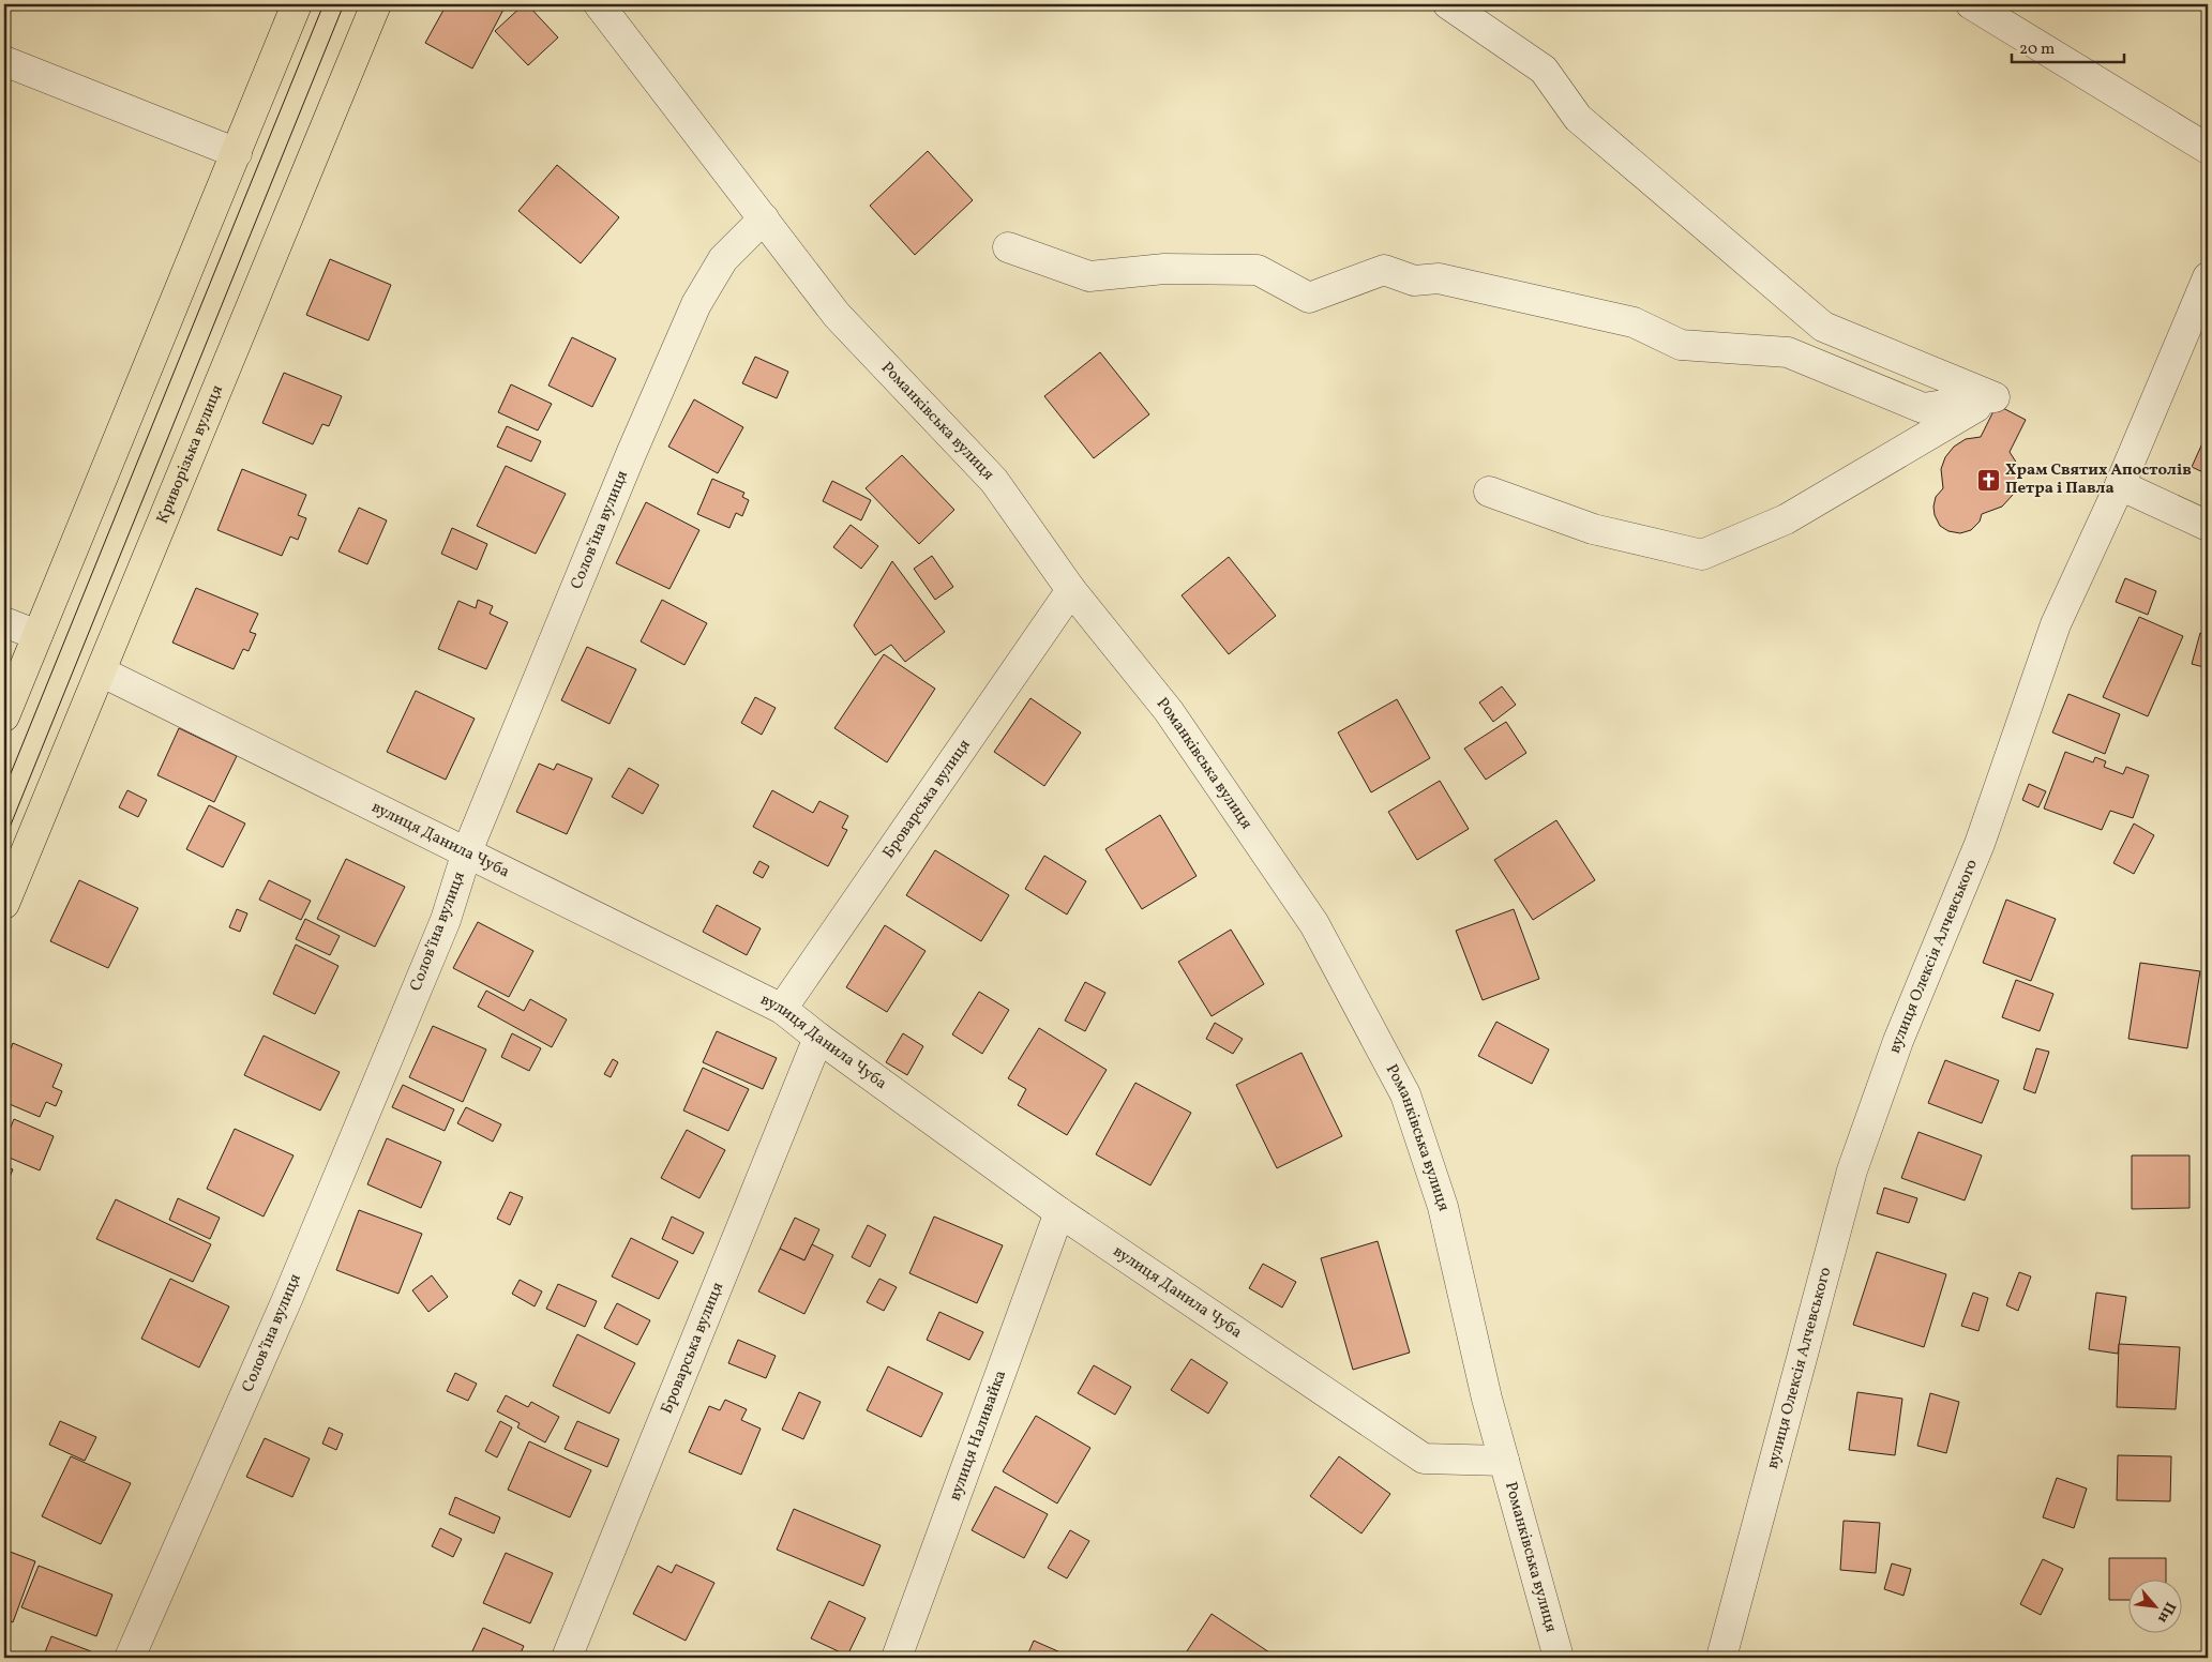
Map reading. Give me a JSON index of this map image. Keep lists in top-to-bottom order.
{
  "streets": {
    "main road": ["Криворізька вулиця"],
    "street": [
      "Романківська вулиця",
      "Соловʼїна вулиця",
      "Броварська вулиця",
      "вулиця Данила Чуба",
      "вулиця Олексія Алчевського",
      "вулиця Наливайка"
    ]
  },
  "crossings": [
    ["Романківська вулиця", "Соловʼїна вулиця"],
    ["Романківська вулиця", "Броварська вулиця"],
    ["Романківська вулиця", "вулиця Данила Чуба"],
    ["Криворізька вулиця", "вулиця Данила Чуба"],
    ["Соловʼїна вулиця", "вулиця Данила Чуба"],
    ["Броварська вулиця", "вулиця Данила Чуба"],
    ["вулиця Данила Чуба", "вулиця Наливайка"]
  ],
  "places": {
    "church": ["Храм Святих Апостолів Петра і Павла"]
  },
  "scale_bar": "20 m",
  "north": "bottom right"
}
